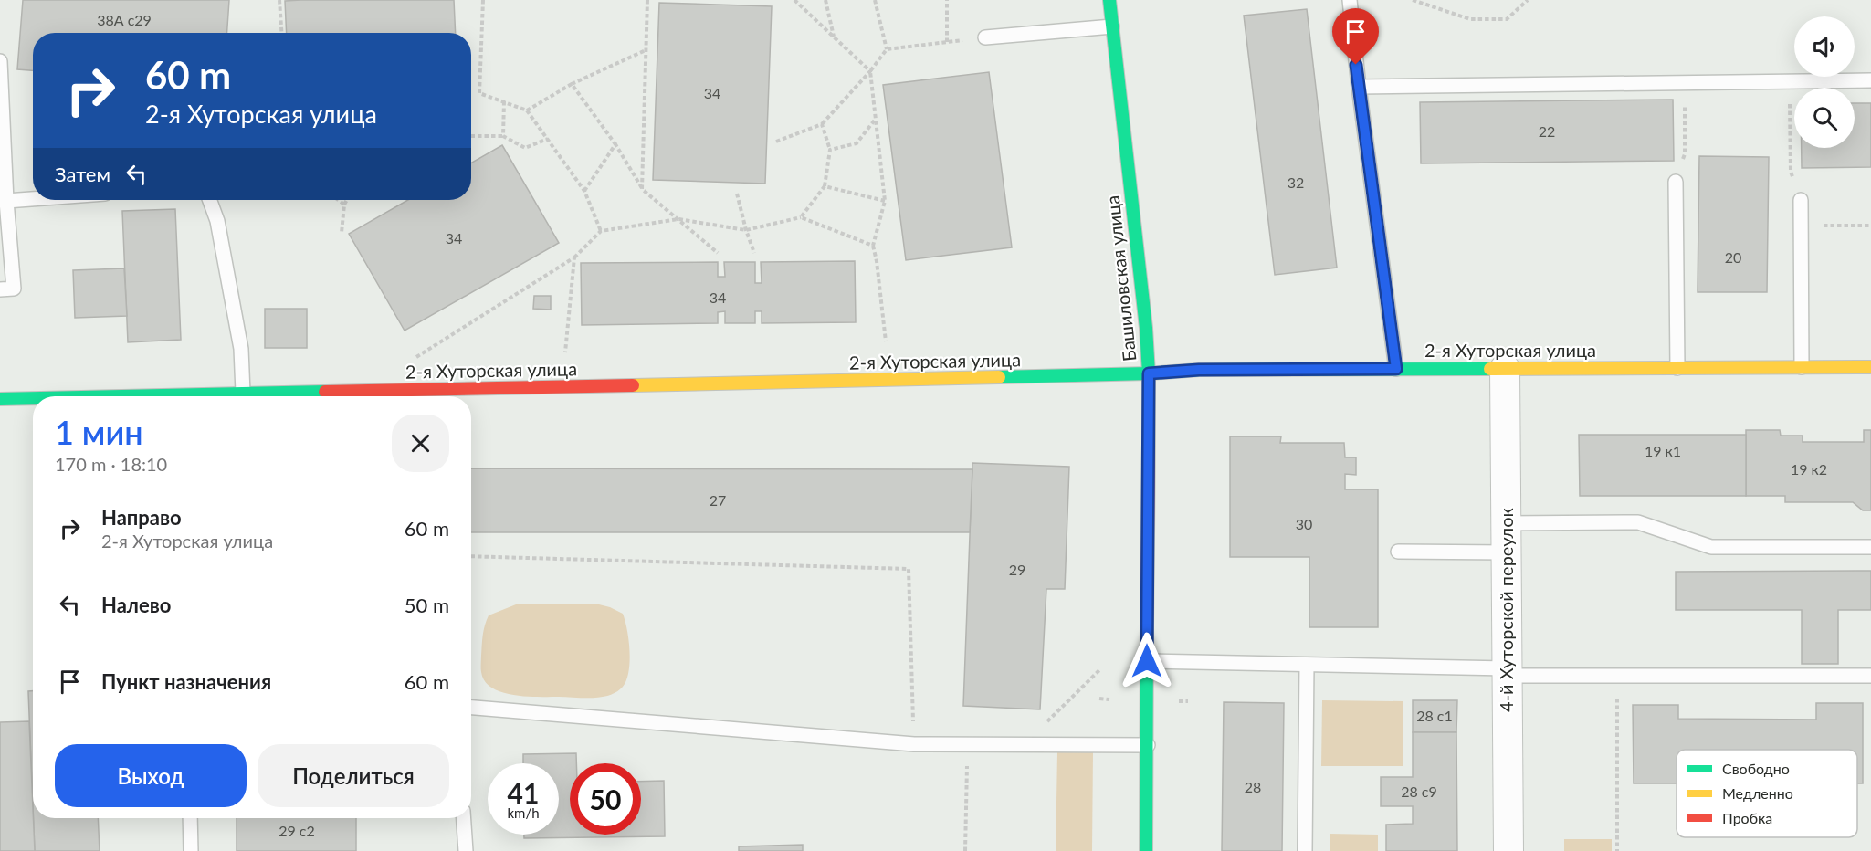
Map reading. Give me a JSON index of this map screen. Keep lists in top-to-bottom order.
{
  "streets": {
    "street": ["Башиловская улица", "2-я Хуторская улица", "4-й Хуторской переулок"]
  },
  "crossings": [
    ["Башиловская улица", "2-я Хуторская улица"],
    ["2-я Хуторская улица", "4-й Хуторской переулок"]
  ],
  "house_numbers": [
    "38А с29",
    "34",
    "22",
    "32",
    "34",
    "20",
    "34",
    "19 к1",
    "19 к2",
    "27",
    "30",
    "29",
    "28 с1",
    "28",
    "28 с9",
    "29 с2"
  ],
  "legend": ["Свободно", "Медленно", "Пробка"],
  "page": {
    "turn": ["60 m", "2-я Хуторская улица"],
    "then": "Затем",
    "heading": ["1 мин", "170 m · 18:10"],
    "list": [
      {
        "name": "Направо",
        "note": "2-я Хуторская улица",
        "value": "60 m"
      },
      {
        "name": "Налево",
        "value": "50 m"
      },
      {
        "name": "Пункт назначения",
        "value": "60 m"
      }
    ],
    "buttons": ["Выход", "Поделиться"],
    "speed": "41 km/h",
    "limit": "50"
  }
}
